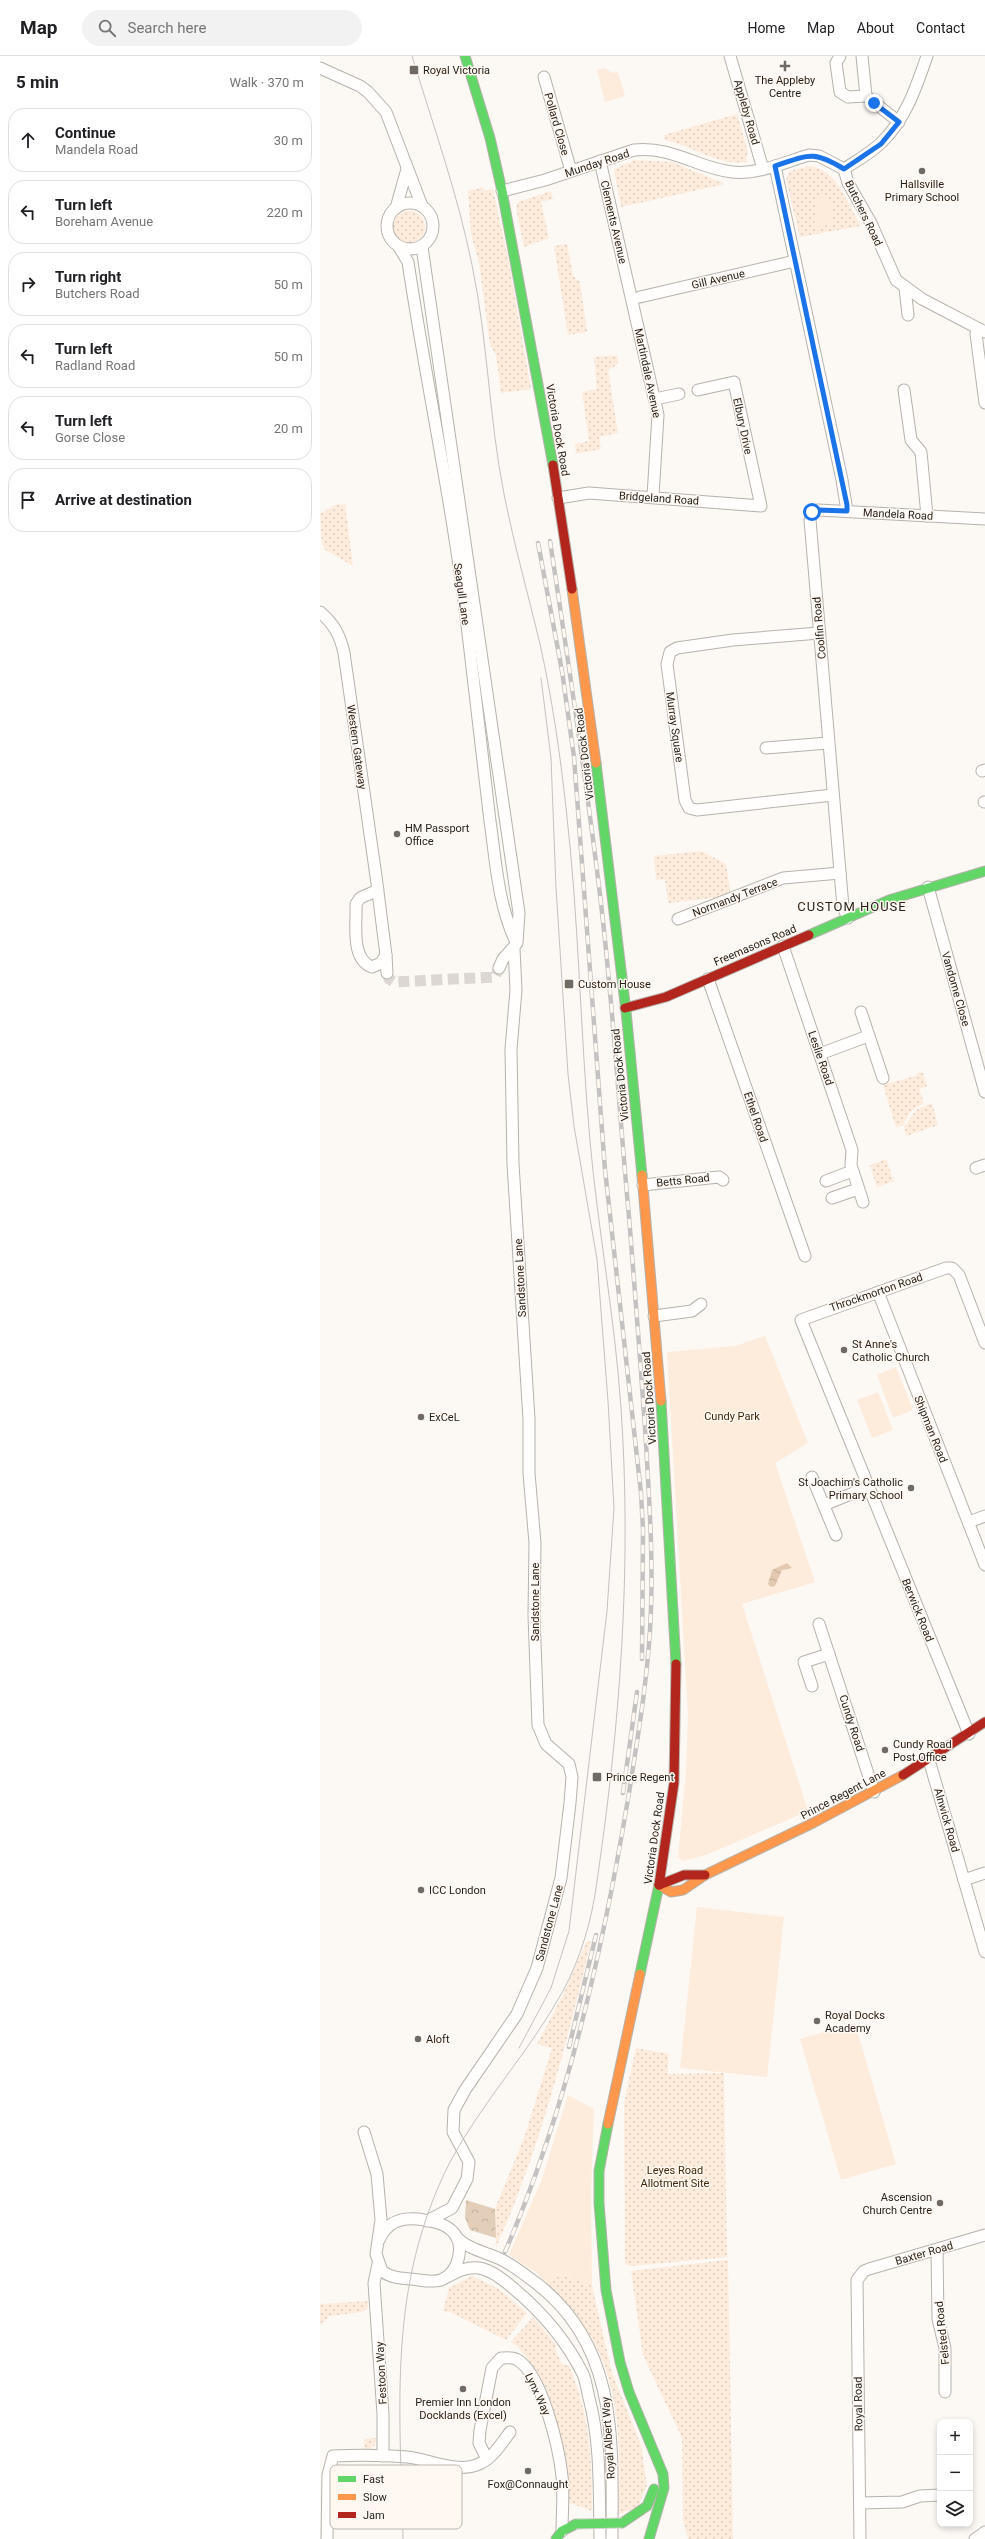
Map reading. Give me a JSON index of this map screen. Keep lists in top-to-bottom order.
{
  "streets": {
    "street": [
      "Appleby Road",
      "Pollard Close",
      "Munday Road",
      "Butchers Road",
      "Clements Avenue",
      "Gill Avenue",
      "Martindale Avenue",
      "Elbury Drive",
      "Victoria Dock Road",
      "Bridgeland Road",
      "Mandela Road",
      "Seagull Lane",
      "Coolfin Road",
      "Murray Square",
      "Western Gateway",
      "Normandy Terrace",
      "Freemasons Road",
      "Vandome Close",
      "Leslie Road",
      "Ethel Road",
      "Betts Road",
      "Sandstone Lane",
      "Throckmorton Road",
      "Shipman Road",
      "Berwick Road",
      "Cundy Road",
      "Prince Regent Lane",
      "Alnwick Road",
      "Baxter Road",
      "Felsted Road",
      "Festoon Way",
      "Lynx Way",
      "Royal Road",
      "Royal Albert Way"
    ]
  },
  "crossings": [
    ["Appleby Road", "Munday Road"],
    ["Appleby Road", "Butchers Road"],
    ["Pollard Close", "Munday Road"],
    ["Munday Road", "Butchers Road"],
    ["Munday Road", "Clements Avenue"],
    ["Munday Road", "Victoria Dock Road"],
    ["Clements Avenue", "Martindale Avenue"],
    ["Martindale Avenue", "Bridgeland Road"],
    ["Elbury Drive", "Bridgeland Road"],
    ["Victoria Dock Road", "Bridgeland Road"],
    ["Victoria Dock Road", "Freemasons Road"],
    ["Victoria Dock Road", "Betts Road"],
    ["Victoria Dock Road", "Prince Regent Lane"],
    ["Mandela Road", "Coolfin Road"],
    ["Seagull Lane", "Sandstone Lane"],
    ["Coolfin Road", "Murray Square"],
    ["Coolfin Road", "Normandy Terrace"],
    ["Coolfin Road", "Freemasons Road"],
    ["Freemasons Road", "Vandome Close"],
    ["Freemasons Road", "Leslie Road"],
    ["Freemasons Road", "Ethel Road"],
    ["Throckmorton Road", "Shipman Road"],
    ["Throckmorton Road", "Berwick Road"],
    ["Berwick Road", "Prince Regent Lane"],
    ["Cundy Road", "Prince Regent Lane"],
    ["Prince Regent Lane", "Alnwick Road"],
    ["Baxter Road", "Felsted Road"],
    ["Baxter Road", "Royal Road"],
    ["Festoon Way", "Royal Albert Way"]
  ],
  "districts": ["CUSTOM HOUSE"],
  "parks": ["Cundy Park", "Leyes Road Allotment Site"],
  "places": {
    "health": ["The Appleby Centre"],
    "transit": ["Royal Victoria", "Custom House", "Prince Regent"],
    "other": [
      "Hallsville Primary School",
      "HM Passport Office",
      "St Anne's Catholic Church",
      "ExCeL",
      "St Joachim's Catholic Primary School",
      "Cundy Road Post Office",
      "ICC London",
      "Royal Docks Academy",
      "Aloft",
      "Ascension Church Centre",
      "Premier Inn London Docklands (Excel)",
      "Fox@Connaught"
    ]
  },
  "legend": ["Fast", "Slow", "Jam"],
  "page": {
    "header": "Map",
    "search": "Search here",
    "nav": [
      "Home",
      "Map",
      "About",
      "Contact"
    ],
    "heading": ["5 min", "Walk · 370 m"],
    "list": [
      ["Continue", "Mandela Road", "30 m"],
      ["Turn left", "Boreham Avenue", "220 m"],
      ["Turn right", "Butchers Road", "50 m"],
      ["Turn left", "Radland Road", "50 m"],
      ["Turn left", "Gorse Close", "20 m"],
      "Arrive at destination"
    ],
    "map_buttons": ["+", "−"]
  }
}
